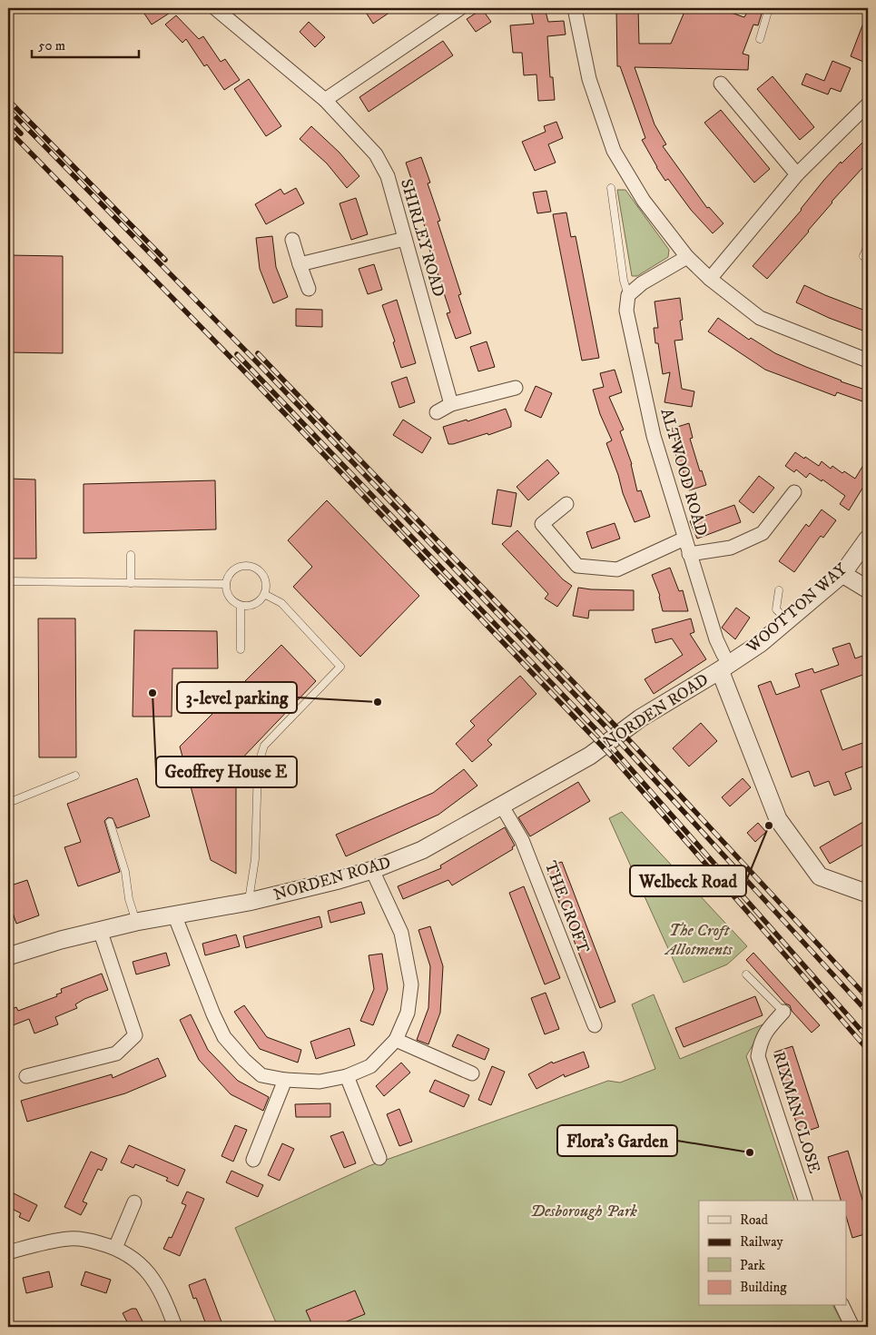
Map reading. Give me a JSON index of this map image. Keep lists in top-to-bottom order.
{
  "streets": {
    "street": [
      "SHIRLEY ROAD",
      "ALTWOOD ROAD",
      "WOOTTON WAY",
      "NORDEN ROAD",
      "THE CROFT",
      "RIXMAN CLOSE"
    ]
  },
  "crossings": [
    ["ALTWOOD ROAD", "WOOTTON WAY"],
    ["ALTWOOD ROAD", "NORDEN ROAD"],
    ["WOOTTON WAY", "NORDEN ROAD"],
    ["NORDEN ROAD", "THE CROFT"]
  ],
  "parks": ["The Croft Allotments", "Desborough Park"],
  "places": [
    "Geoffrey House E",
    "3-level parking",
    "Welbeck Road",
    "Flora's Garden"
  ],
  "legend": [
    "Road",
    "Railway",
    "Park",
    "Building"
  ],
  "scale_bar": "50 m"
}
